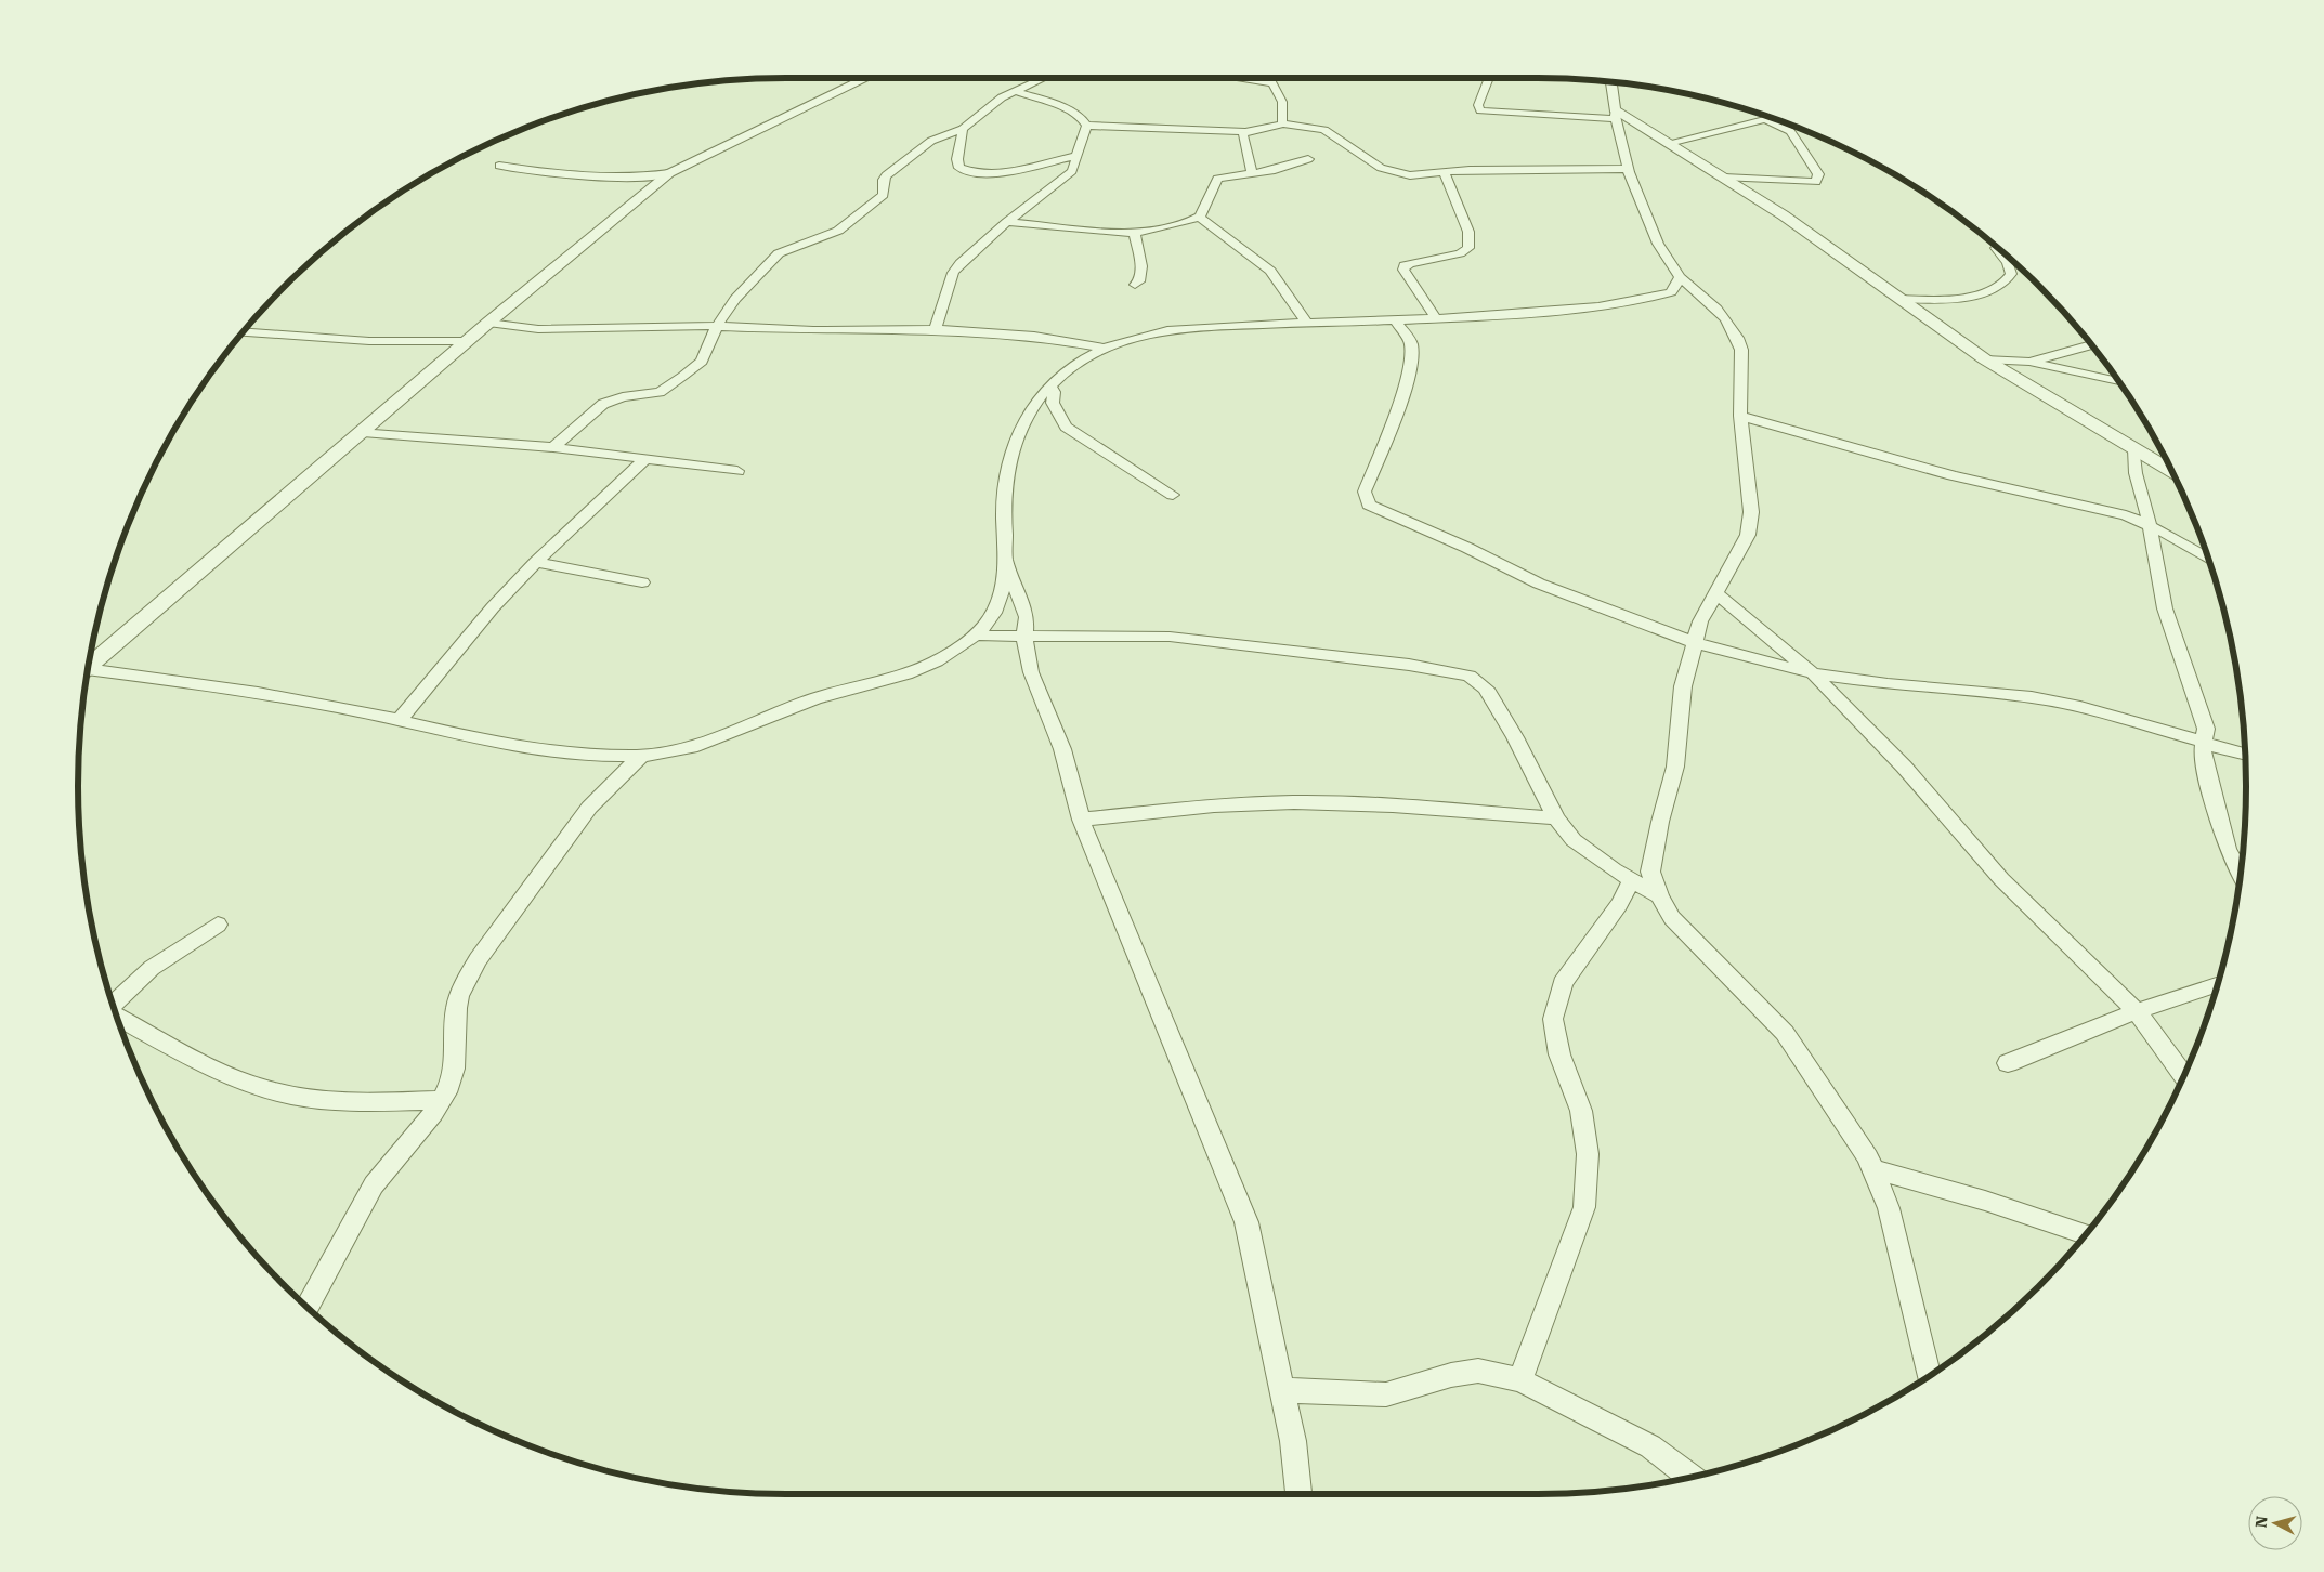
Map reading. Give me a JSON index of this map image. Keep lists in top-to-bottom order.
{
  "north": "left"
}
